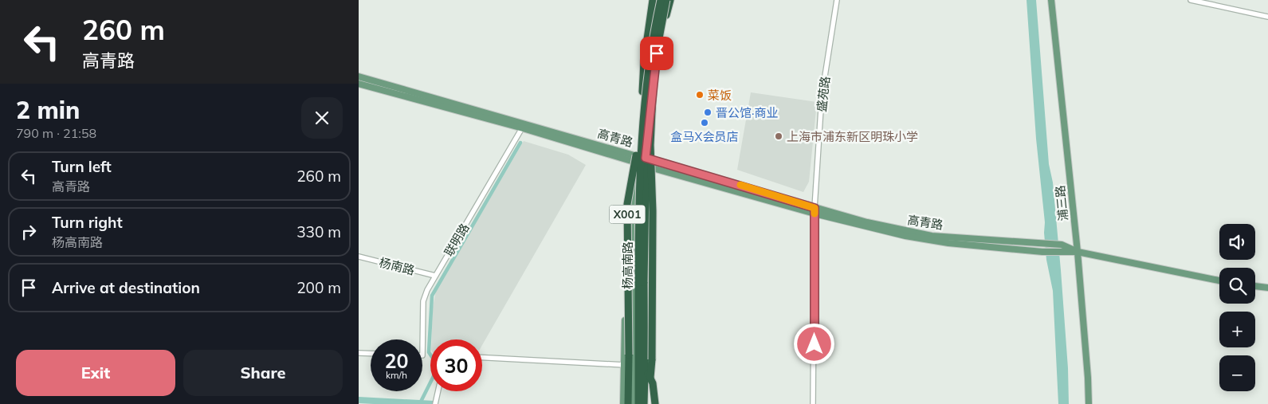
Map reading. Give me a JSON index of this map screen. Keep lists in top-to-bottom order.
{
  "streets": {
    "highway": ["X001", "杨高南路"],
    "main road": ["高青路", "浦三路"],
    "street": ["盛苑路", "联明路", "杨南路"]
  },
  "crossings": [
    ["盛苑路", "高青路"],
    ["高青路", "浦三路"],
    ["高青路", "X001"],
    ["高青路", "联明路"],
    ["高青路", "杨高南路"],
    ["X001", "杨高南路"],
    ["联明路", "杨南路"]
  ],
  "places": [
    "菜饭",
    "晋公馆·商业",
    "盒马X会员店",
    "上海市浦东新区明珠小学"
  ],
  "page": {
    "turn": ["260 m", "高青路"],
    "heading": ["2 min", "790 m · 21:58"],
    "list": [
      {
        "name": "Turn left",
        "note": "高青路",
        "value": "260 m"
      },
      {
        "name": "Turn right",
        "note": "杨高南路",
        "value": "330 m"
      },
      {
        "name": "Arrive at destination",
        "value": "200 m"
      }
    ],
    "map_buttons": ["+", "−"],
    "speed": "20 km/h",
    "limit": "30",
    "buttons": ["Exit", "Share"]
  }
}
